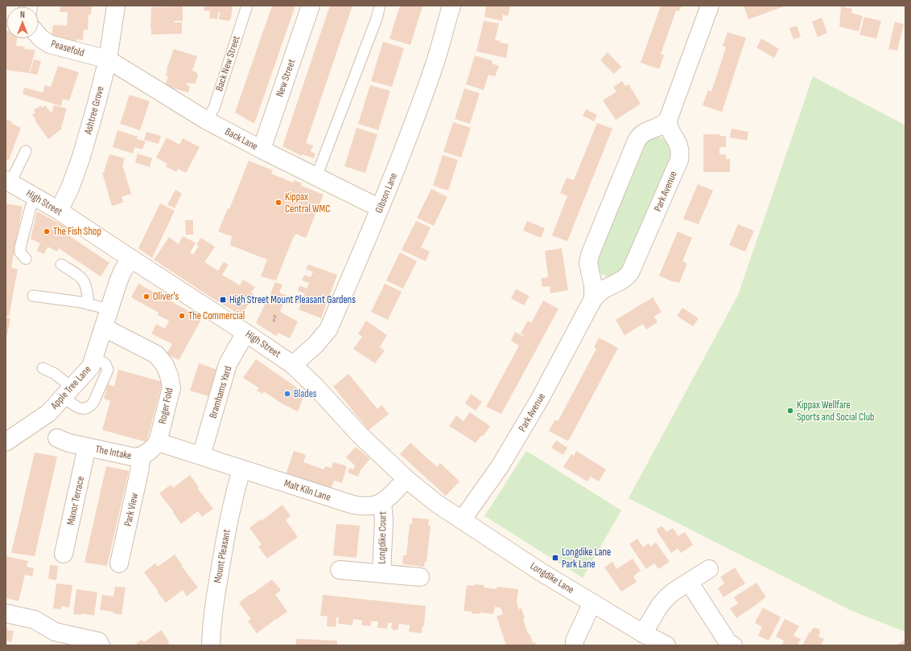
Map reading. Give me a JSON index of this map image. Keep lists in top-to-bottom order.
{
  "streets": {
    "street": [
      "Peasefold",
      "New Street",
      "Ashtree Grove",
      "Back Lane",
      "Park Avenue",
      "Gibson Lane",
      "High Street",
      "Apple Tree Lane",
      "Bramhams Yard",
      "Roger Fold",
      "The Intake",
      "Malt Kiln Lane",
      "Manor Terrace",
      "Park View",
      "Longdike Court",
      "Mount Pleasant",
      "Longdike Lane"
    ],
    "lane": ["Back New Street"]
  },
  "crossings": [
    ["Peasefold", "Ashtree Grove"],
    ["Peasefold", "Back Lane"],
    ["Back New Street", "Back Lane"],
    ["New Street", "Back Lane"],
    ["Ashtree Grove", "Back Lane"],
    ["Ashtree Grove", "High Street"],
    ["Back Lane", "Gibson Lane"],
    ["Park Avenue", "High Street"],
    ["Park Avenue", "Longdike Lane"],
    ["Gibson Lane", "High Street"],
    ["High Street", "Apple Tree Lane"],
    ["High Street", "Bramhams Yard"],
    ["High Street", "Longdike Lane"],
    ["Apple Tree Lane", "Roger Fold"],
    ["Bramhams Yard", "Malt Kiln Lane"],
    ["Roger Fold", "The Intake"],
    ["The Intake", "Manor Terrace"],
    ["The Intake", "Park View"],
    ["Malt Kiln Lane", "Longdike Court"],
    ["Malt Kiln Lane", "Mount Pleasant"]
  ],
  "places": {
    "other": [
      "Kippax Central WMC",
      "The Fish Shop",
      "Oliver's",
      "The Commercial",
      "Blades",
      "Kippax Wellfare Sports and Social Club"
    ],
    "transit": ["High Street Mount Pleasant Gardens", "Longdike Lane Park Lane"]
  },
  "house_numbers": ["2"],
  "north": "top"
}
